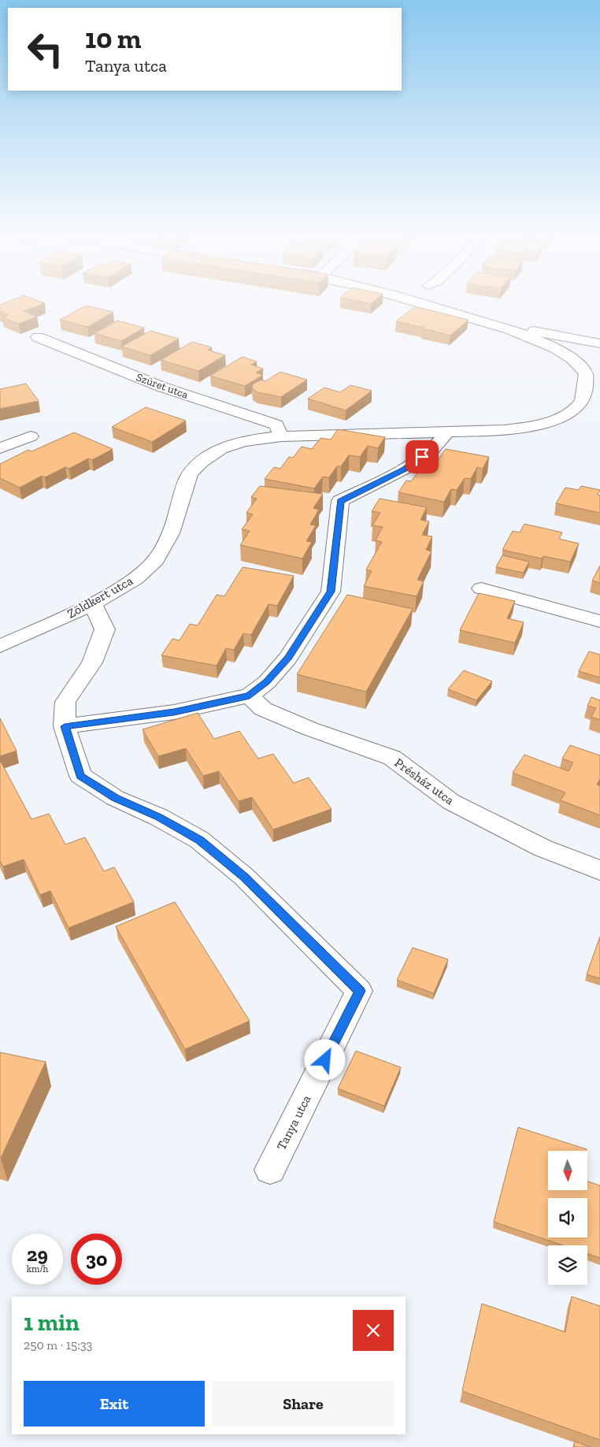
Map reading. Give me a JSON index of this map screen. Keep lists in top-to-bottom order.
{
  "streets": {
    "street": [
      "Szüret utca",
      "Zöldkert utca",
      "Présház utca",
      "Tanya utca"
    ]
  },
  "crossings": [
    ["Szüret utca", "Zöldkert utca"],
    ["Zöldkert utca", "Tanya utca"]
  ],
  "north": "bottom",
  "page": {
    "turn": ["10 m", "Tanya utca"],
    "speed": "29 km/h",
    "limit": "30",
    "heading": ["1 min", "250 m · 15:33"],
    "buttons": ["Exit", "Share"]
  }
}
